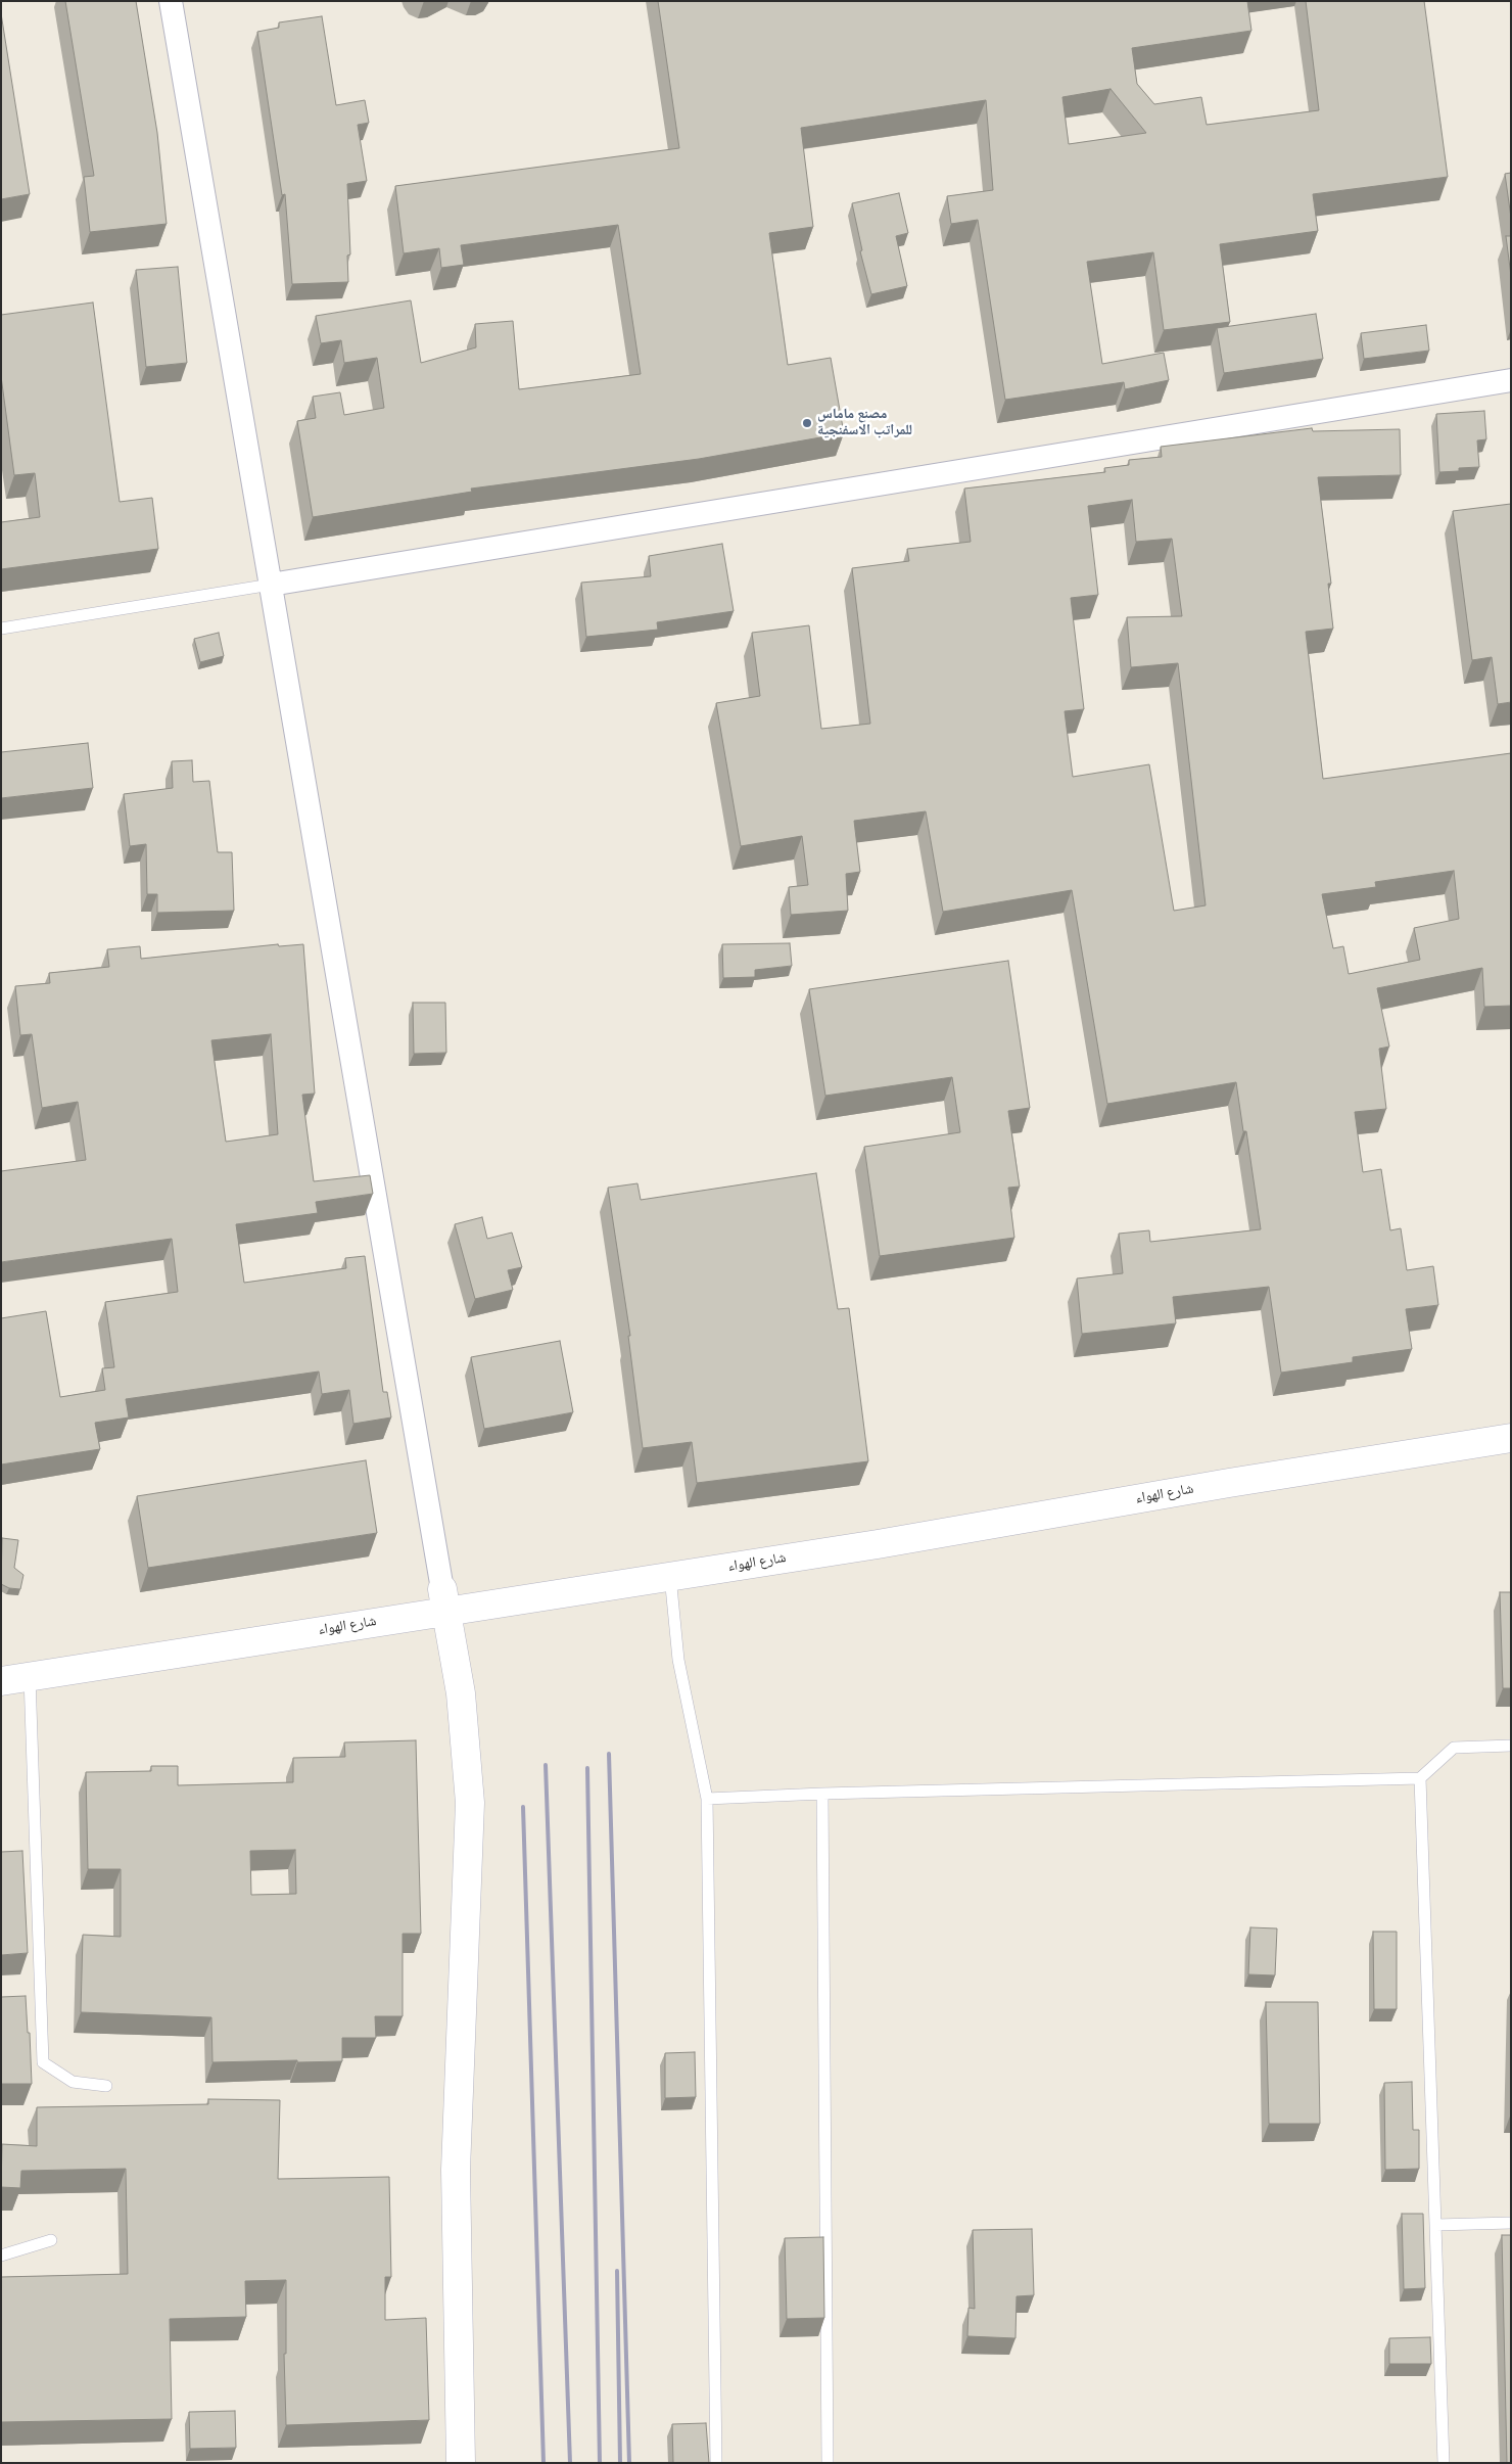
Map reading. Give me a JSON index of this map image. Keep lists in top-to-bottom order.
{
  "streets": {
    "street": ["شارع الهواء"]
  },
  "places": ["مصنع ماماس للمراتب الاسفنجية"]
}
